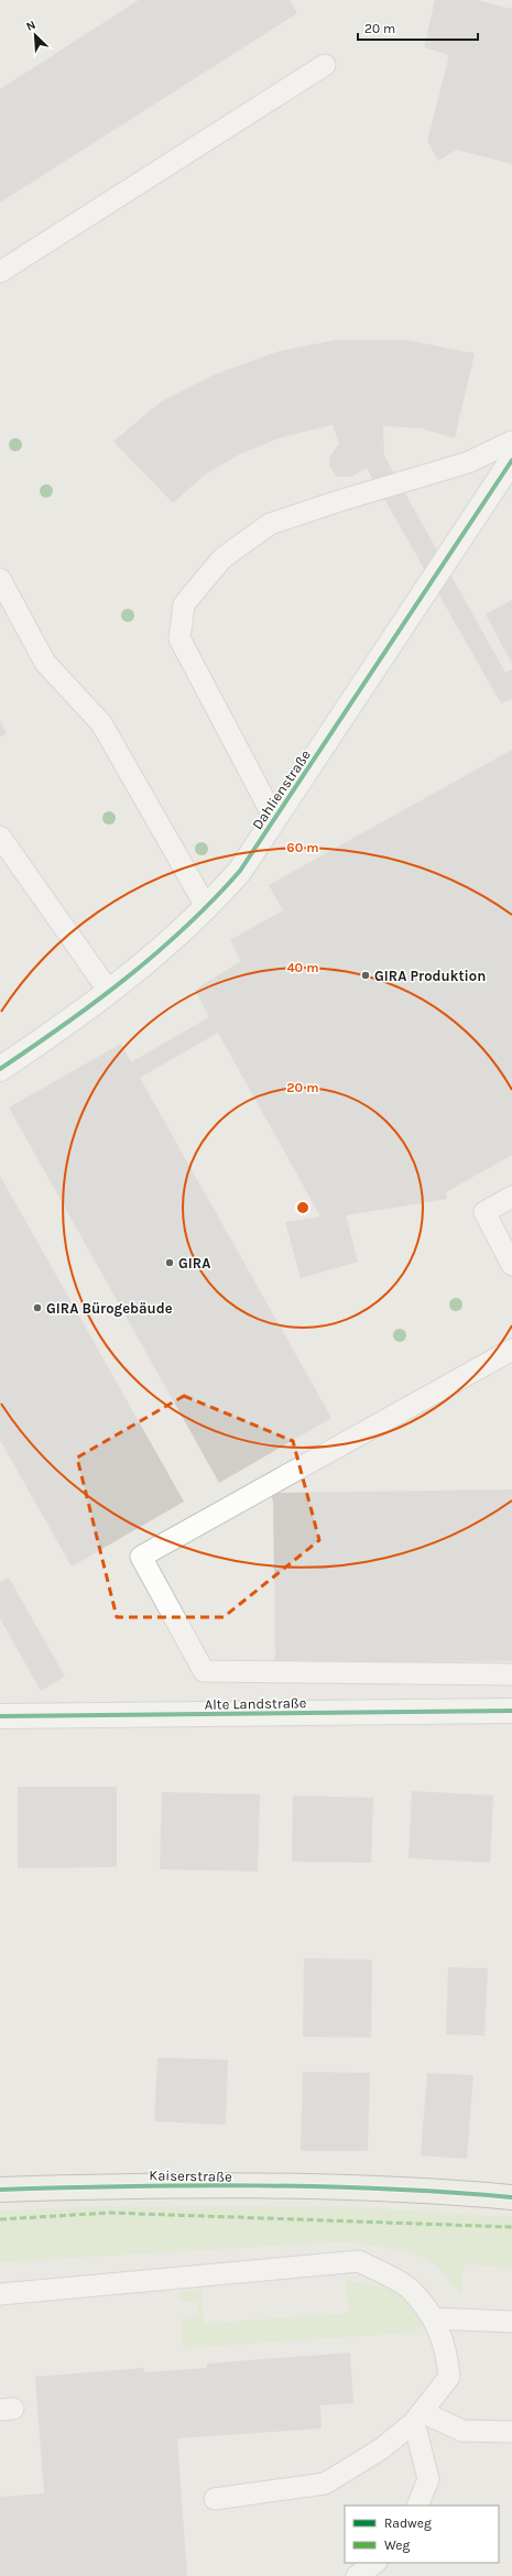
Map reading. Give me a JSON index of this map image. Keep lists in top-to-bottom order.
{
  "streets": {
    "main road": ["Kaiserstraße"],
    "street": ["Dahlienstraße", "Alte Landstraße"]
  },
  "places": ["GIRA Produktion", "GIRA", "GIRA Bürogebäude"],
  "legend": ["Radweg", "Weg"],
  "scale_bar": "20 m",
  "north": "top left",
  "rings": ["60 m", "40 m", "20 m"]
}
